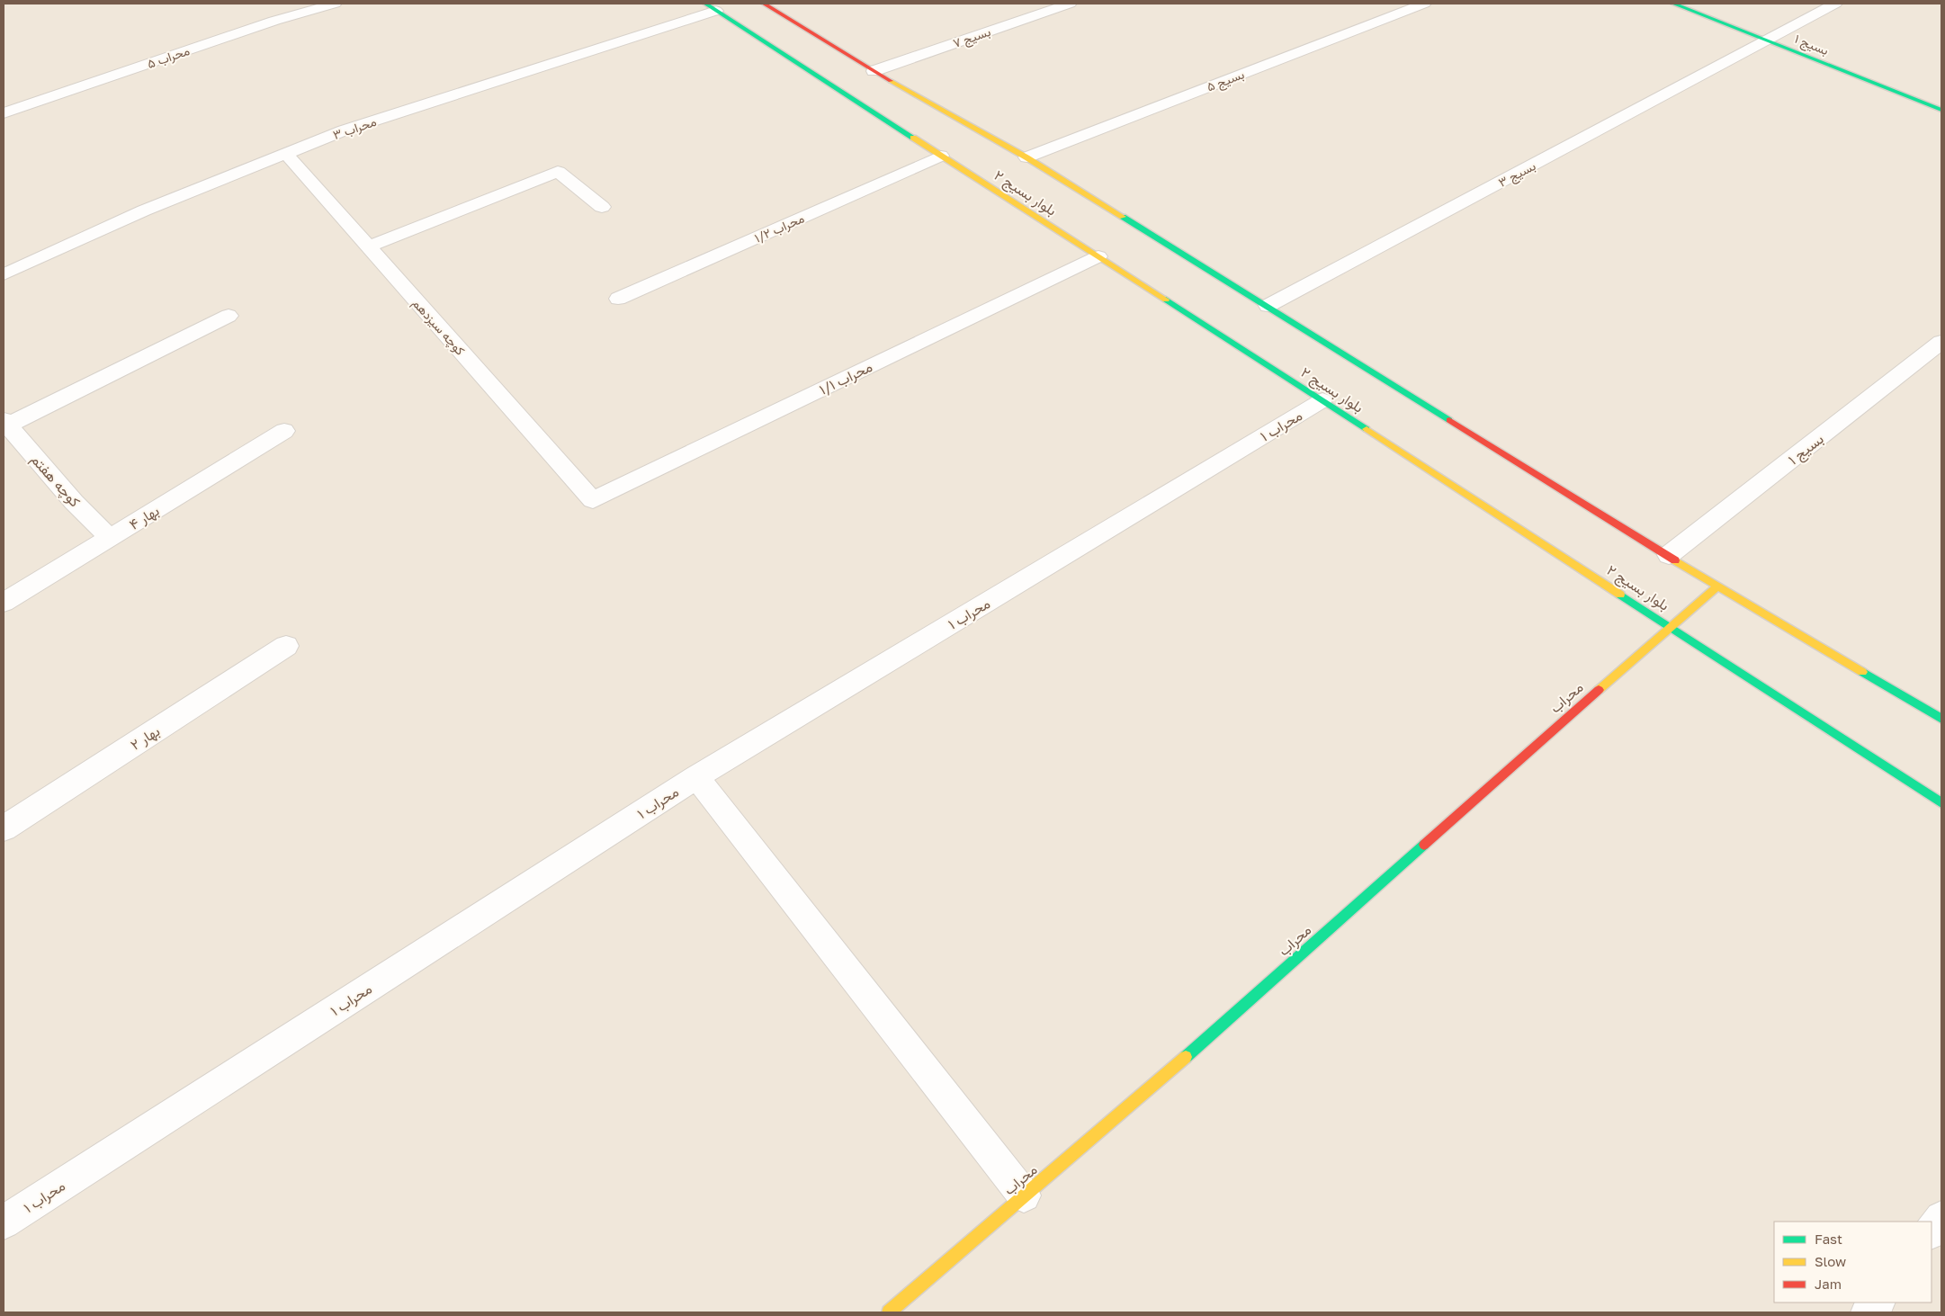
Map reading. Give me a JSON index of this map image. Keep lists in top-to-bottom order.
{
  "streets": {
    "main road": ["بسیج ۱", "بلوار بسیج ۲", "محراب"],
    "street": [
      "۷ بسیج",
      "محراب ۵",
      "۵ بسیج",
      "محراب ۳",
      "۳ بسیج",
      "محراب ۱/۲",
      "کوچه سیزدهم",
      "محراب ۱/۱",
      "محراب ۱",
      "۱ بسیج",
      "کوچه هفتم",
      "بهار ۴",
      "بهار ۲"
    ]
  },
  "crossings": [
    ["۷ بسیج", "بلوار بسیج ۲"],
    ["بسیج ۱", "۳ بسیج"],
    ["۵ بسیج", "بلوار بسیج ۲"],
    ["محراب ۳", "بلوار بسیج ۲"],
    ["محراب ۳", "کوچه سیزدهم"],
    ["۳ بسیج", "بلوار بسیج ۲"],
    ["بلوار بسیج ۲", "محراب ۱/۲"],
    ["بلوار بسیج ۲", "محراب ۱/۱"],
    ["بلوار بسیج ۲", "محراب ۱"],
    ["بلوار بسیج ۲", "۱ بسیج"],
    ["بلوار بسیج ۲", "محراب"],
    ["کوچه سیزدهم", "محراب ۱/۱"],
    ["کوچه هفتم", "بهار ۴"]
  ],
  "legend": ["Fast", "Slow", "Jam"]
}
